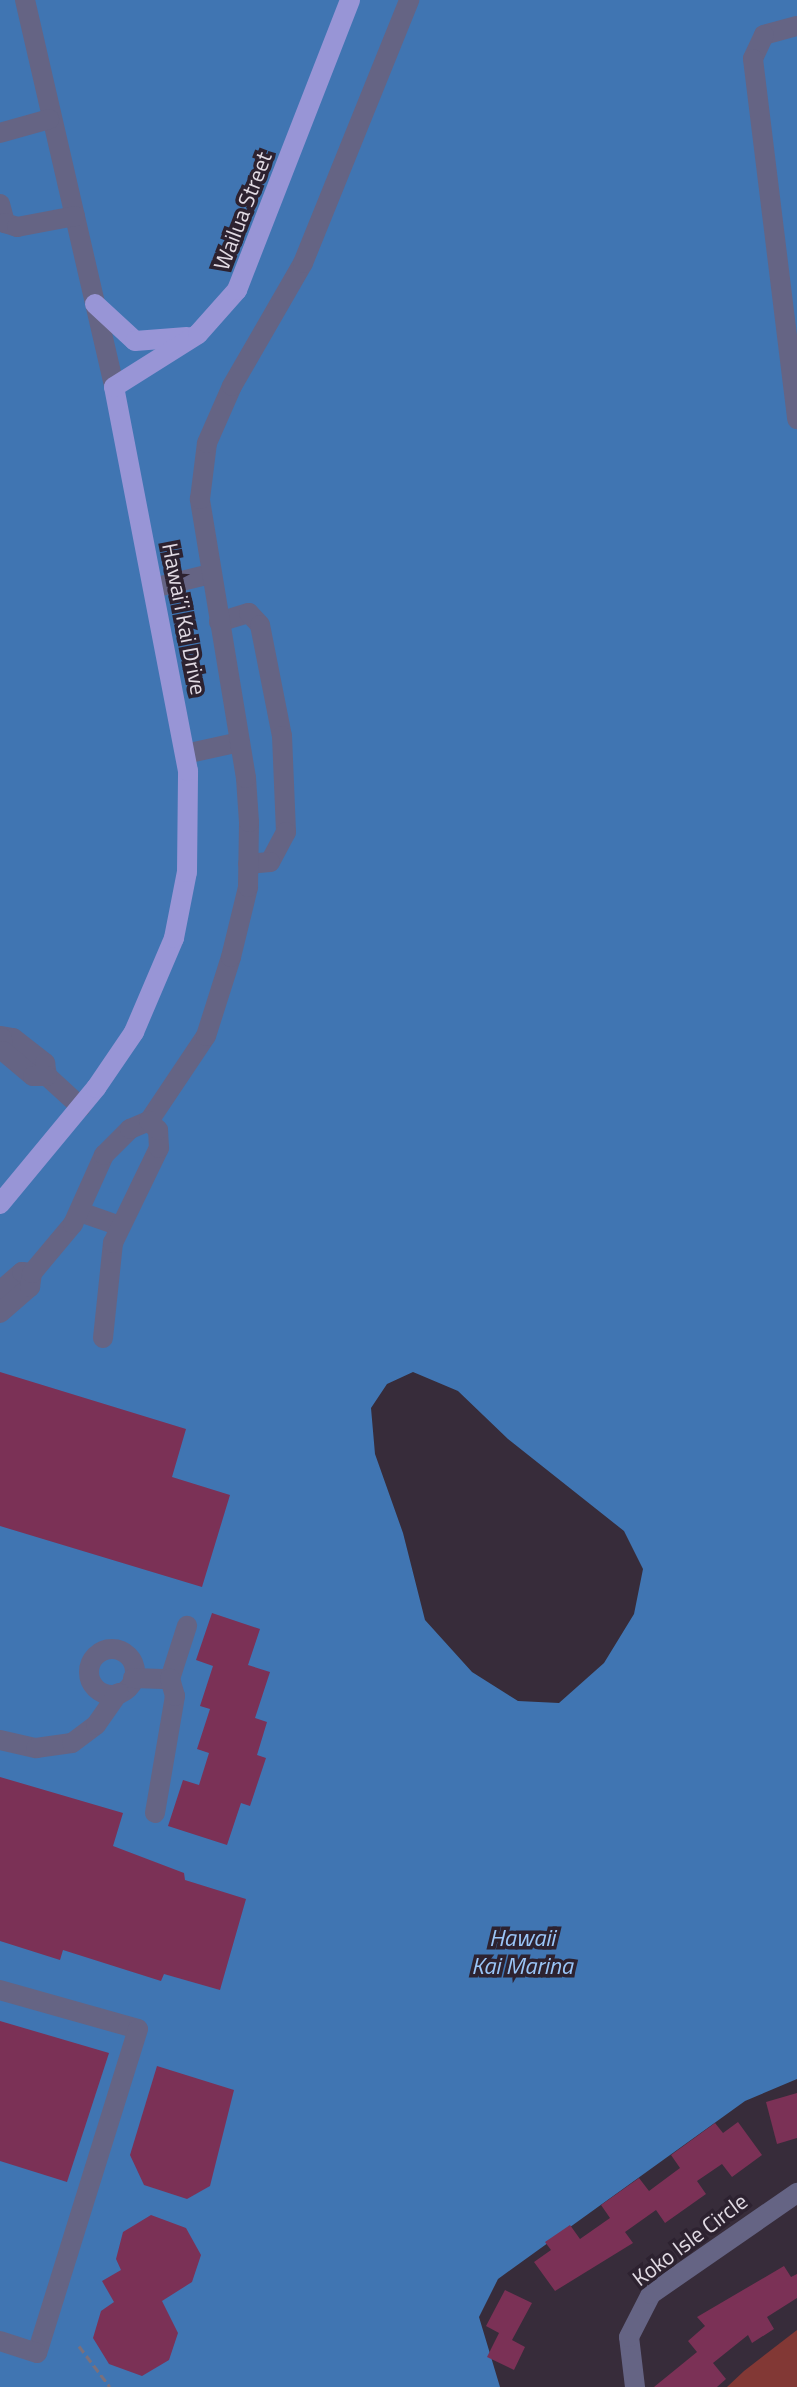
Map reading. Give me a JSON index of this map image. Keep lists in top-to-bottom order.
{
  "streets": {
    "main road": ["Wailua Street", "Hawai’i Kai Drive"],
    "street": ["Koko Isle Circle"]
  },
  "crossings": [
    ["Wailua Street", "Hawai’i Kai Drive"]
  ],
  "water": ["Hawaii Kai Marina"]
}
